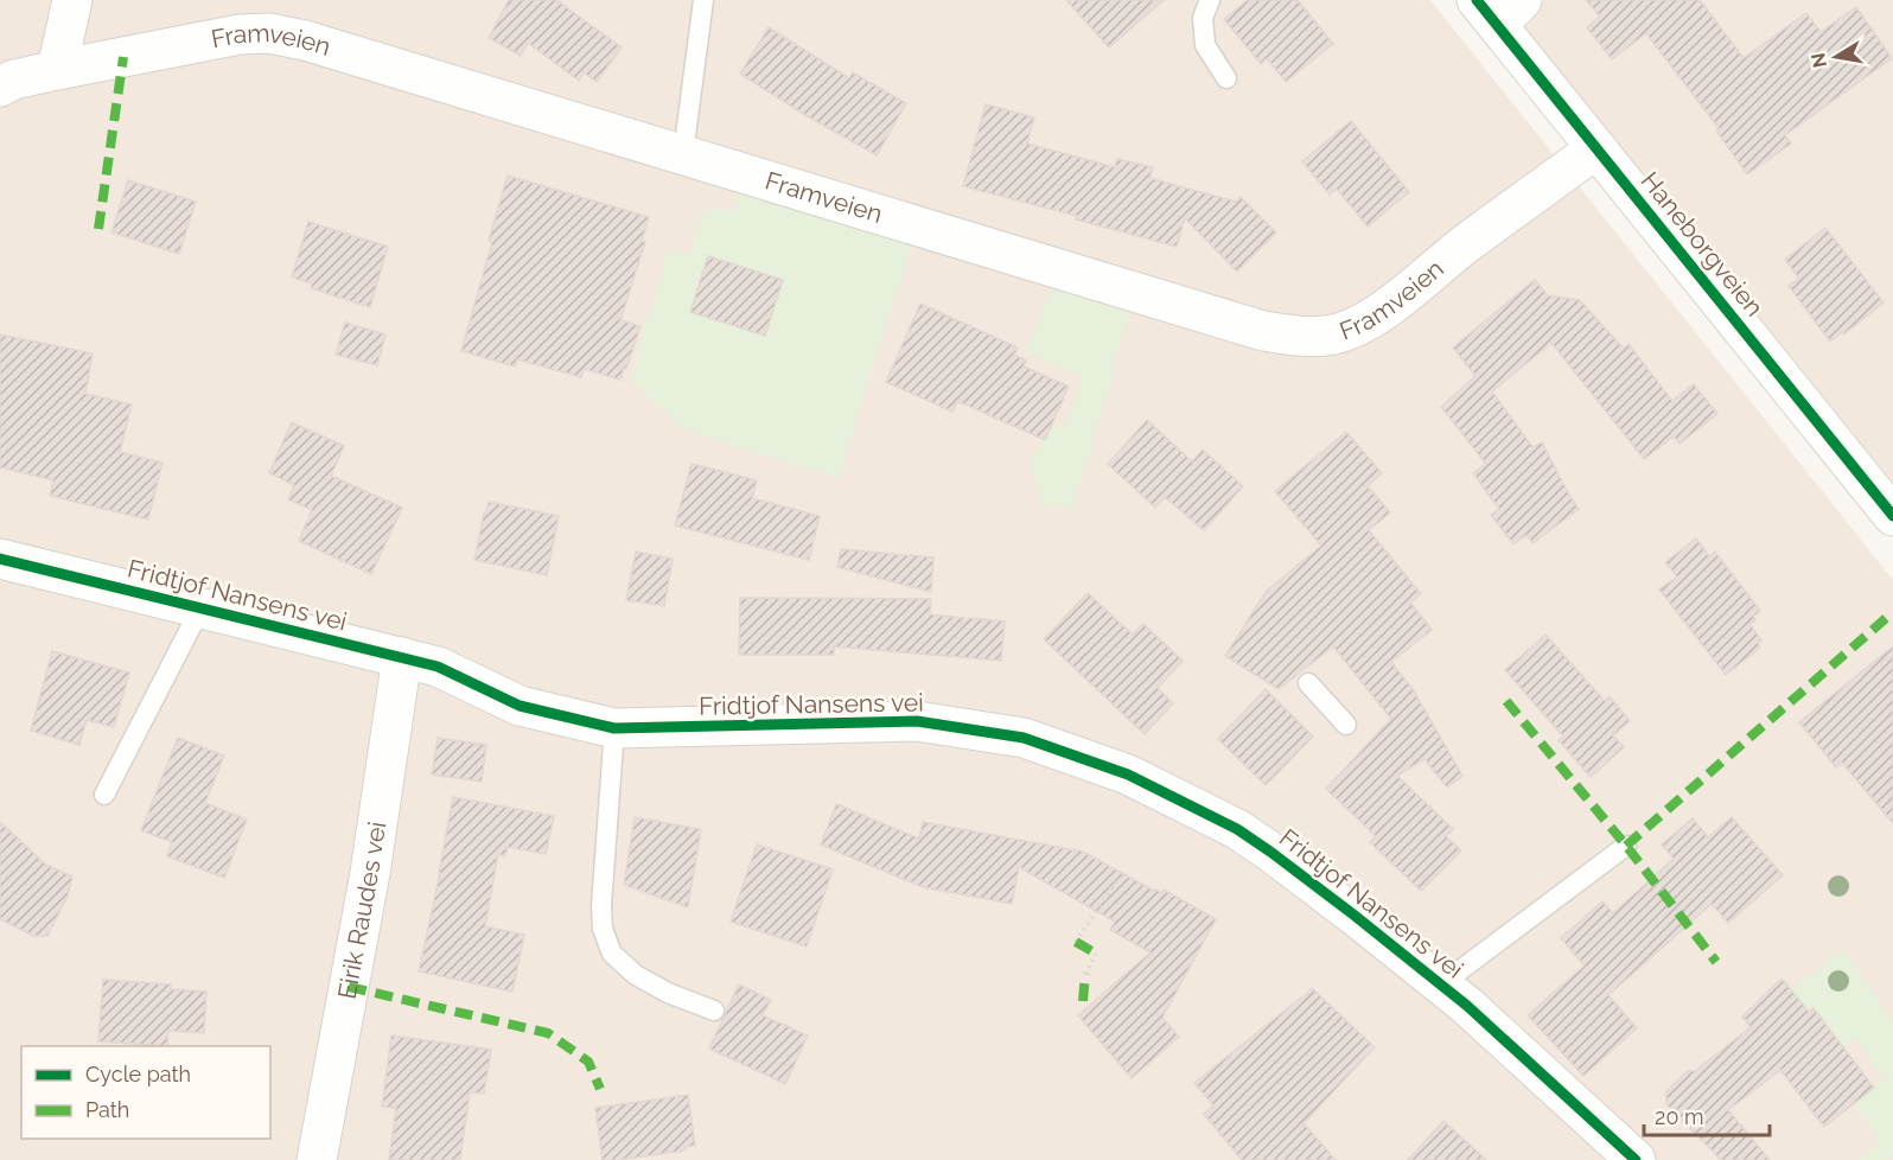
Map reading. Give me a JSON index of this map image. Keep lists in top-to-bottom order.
{
  "streets": {
    "street": [
      "Framveien",
      "Haneborgveien",
      "Fridtjof Nansens vei",
      "Eirik Raudes vei"
    ]
  },
  "crossings": [
    ["Framveien", "Haneborgveien"],
    ["Fridtjof Nansens vei", "Eirik Raudes vei"]
  ],
  "legend": ["Cycle path", "Path"],
  "scale_bar": "20 m",
  "north": "left"
}
